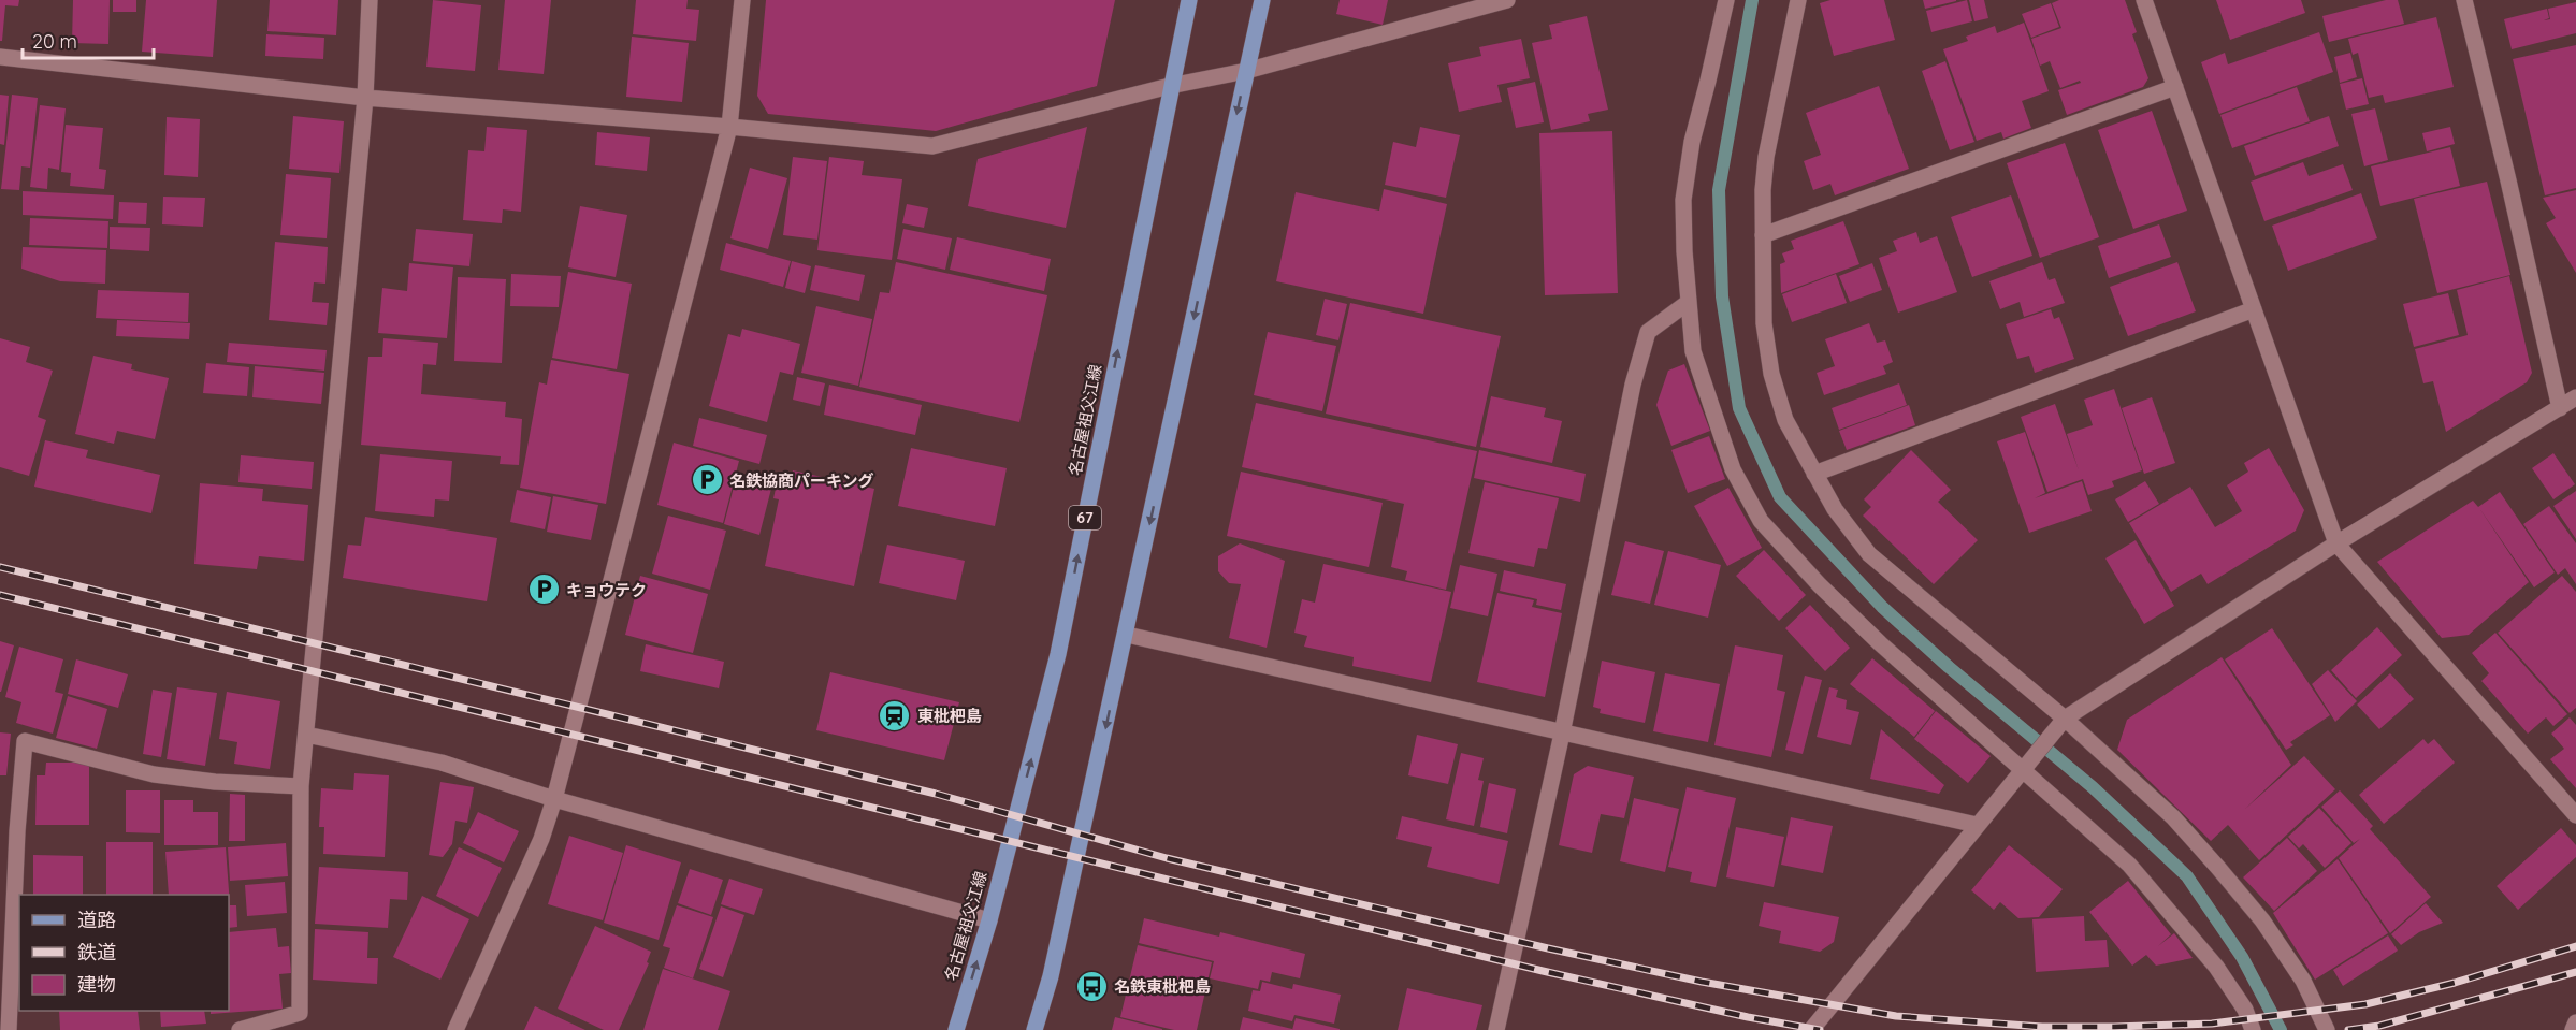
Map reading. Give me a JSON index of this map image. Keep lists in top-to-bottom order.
{
  "streets": {
    "main road": ["名古屋祖父江線", "67"]
  },
  "places": {
    "parking": ["名鉄協商パーキング", "キョウテク"],
    "station": ["東枇杷島"],
    "bus stop": ["名鉄東枇杷島"]
  },
  "legend": ["道路", "鉄道", "建物"],
  "scale_bar": "20 m"
}
